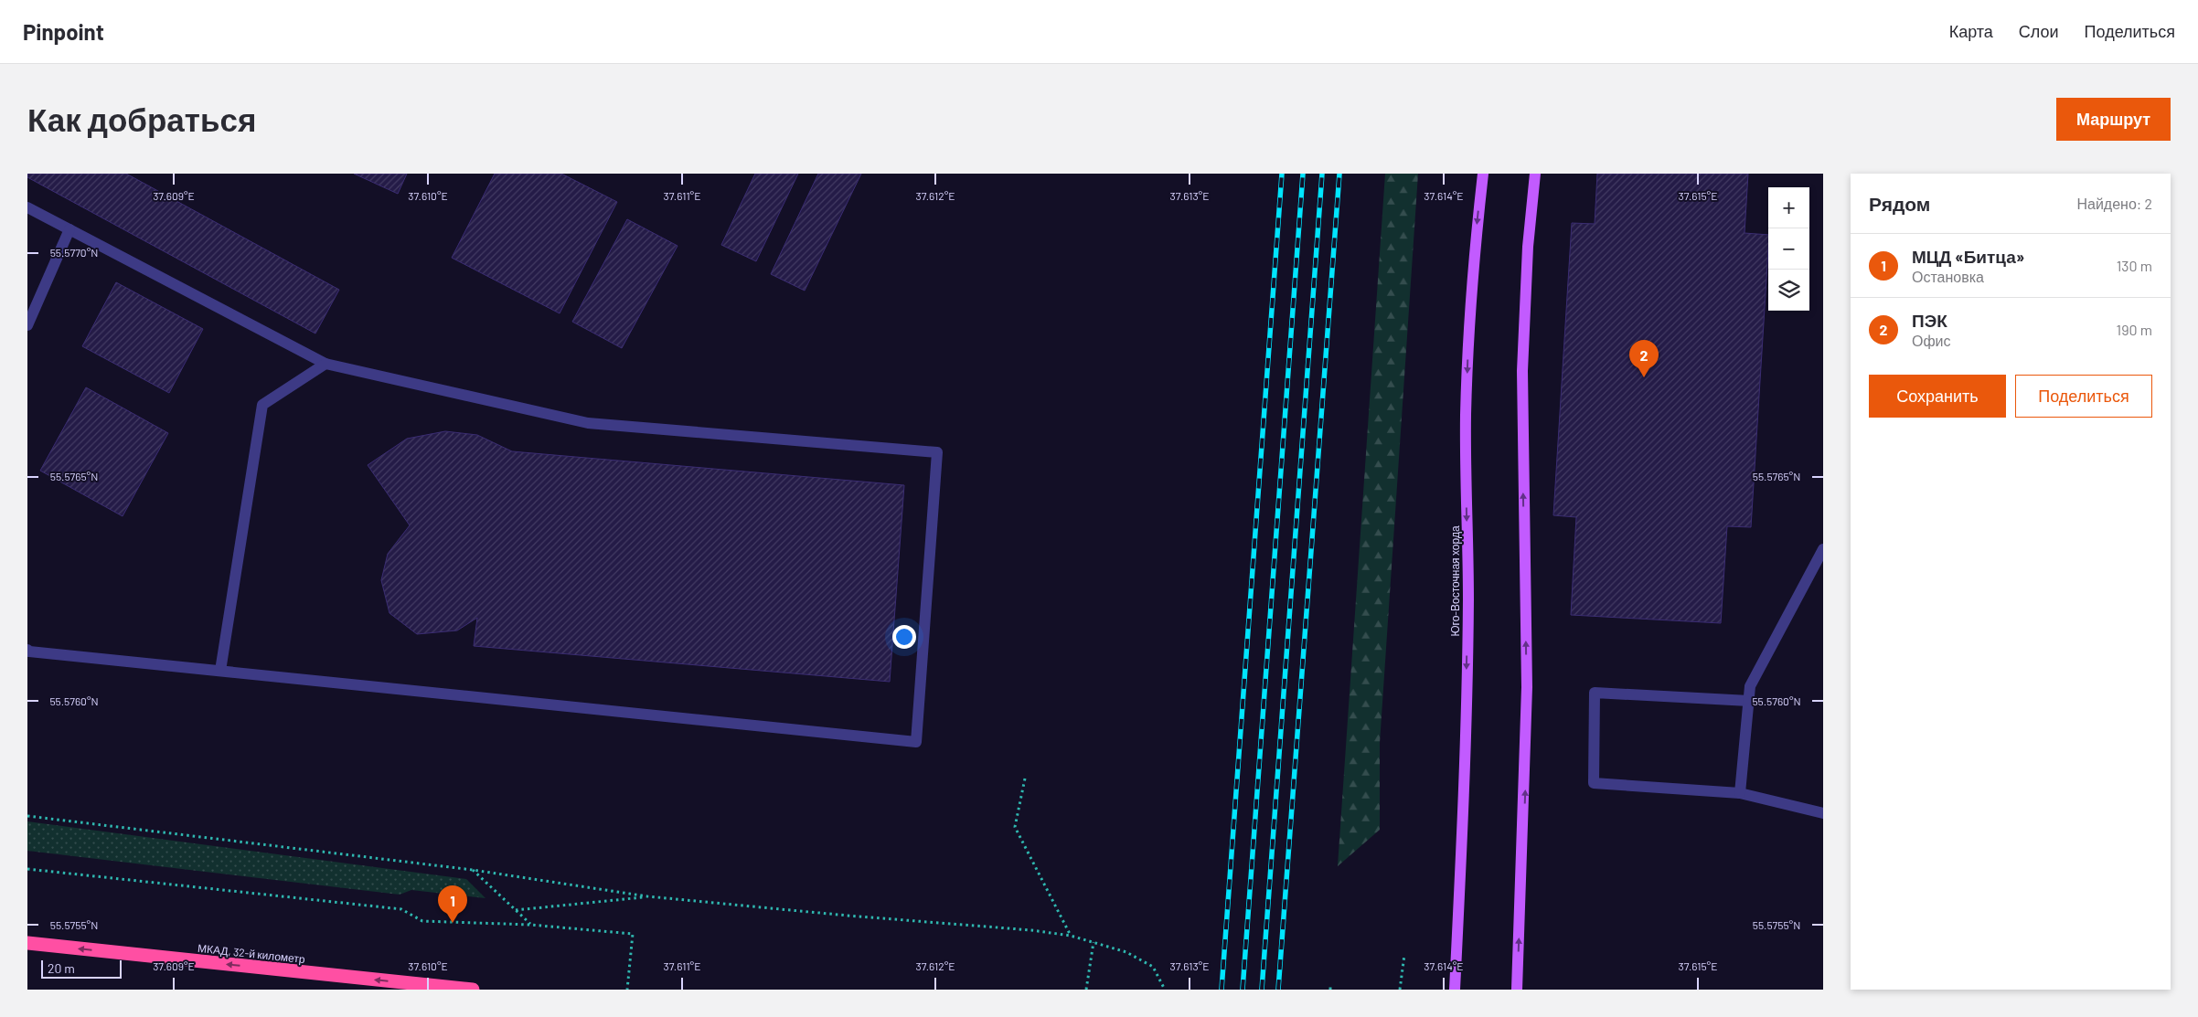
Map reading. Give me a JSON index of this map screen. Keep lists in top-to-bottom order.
{
  "streets": {
    "highway": ["МКАД, 32-й километр"],
    "main road": ["Юго-Восточная хорда"]
  },
  "one_way": ["МКАД, 32-й километр"],
  "scale_bar": "20 m",
  "page": {
    "header": "Pinpoint",
    "nav": ["Карта", "Слои", "Поделиться"],
    "buttons": [
      "Маршрут",
      ["Сохранить", "Поделиться"]
    ],
    "title": "Как добраться",
    "heading": ["Рядом", "Найдено: 2"],
    "map_buttons": ["+", "−"],
    "list": [
      {
        "mark": "1",
        "name": "МЦД «Битца»",
        "note": "Остановка",
        "value": "130 m"
      },
      {
        "mark": "2",
        "name": "ПЭК",
        "note": "Офис",
        "value": "190 m"
      }
    ],
    "pins": ["2", "1"],
    "scale": "20 m"
  },
  "coordinates": [
    "37.609°E",
    "37.610°E",
    "37.611°E",
    "37.612°E",
    "37.613°E",
    "37.614°E",
    "37.615°E",
    "55.5770°N",
    "55.5765°N",
    "55.5760°N",
    "55.5755°N"
  ]
}
